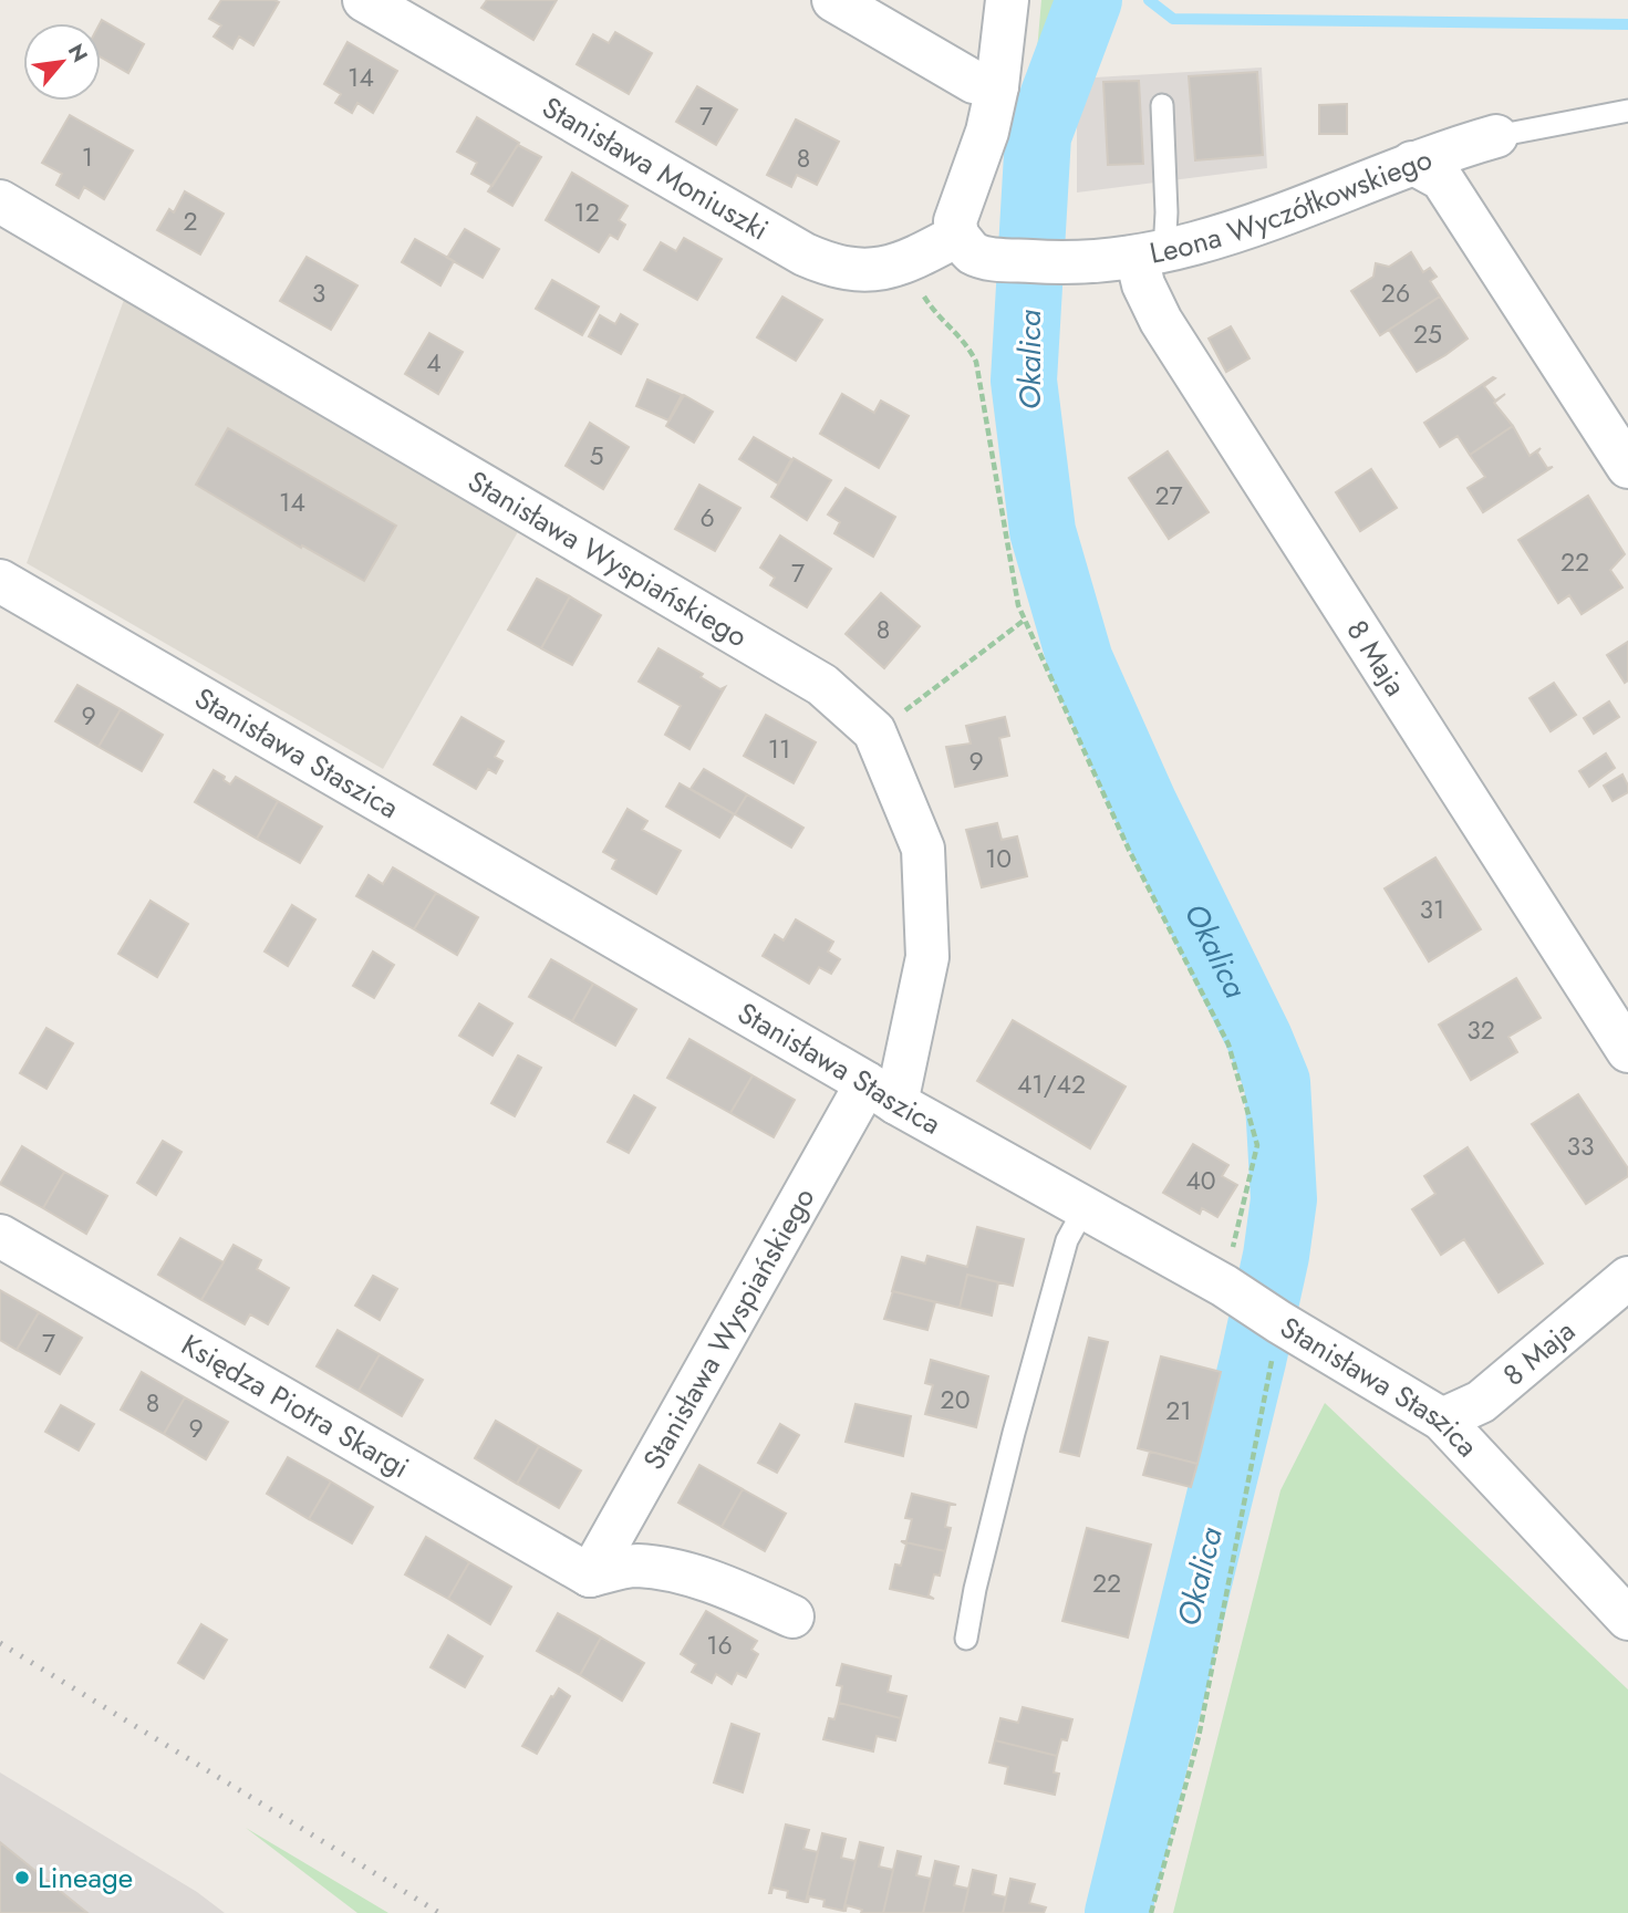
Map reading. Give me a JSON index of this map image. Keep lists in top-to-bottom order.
{
  "streets": {
    "street": [
      "Stanisława Moniuszki",
      "Leona Wyczółkowskiego",
      "Stanisława Wyspiańskiego",
      "8 Maja",
      "Stanisława Staszica",
      "Księdza Piotra Skargi"
    ]
  },
  "crossings": [
    ["Stanisława Moniuszki", "Leona Wyczółkowskiego"],
    ["Leona Wyczółkowskiego", "8 Maja"],
    ["Stanisława Wyspiańskiego", "Stanisława Staszica"],
    ["Stanisława Wyspiańskiego", "Księdza Piotra Skargi"],
    ["8 Maja", "Stanisława Staszica"]
  ],
  "water": ["Okalica"],
  "places": ["Lineage"],
  "house_numbers": [
    "14",
    "7",
    "1",
    "8",
    "12",
    "2",
    "3",
    "26",
    "25",
    "4",
    "5",
    "27",
    "14",
    "6",
    "22",
    "7",
    "8",
    "9",
    "11",
    "9",
    "10",
    "31",
    "32",
    "41/42",
    "33",
    "40",
    "7",
    "20",
    "8",
    "21",
    "9",
    "22",
    "16"
  ],
  "north": "top right"
}
